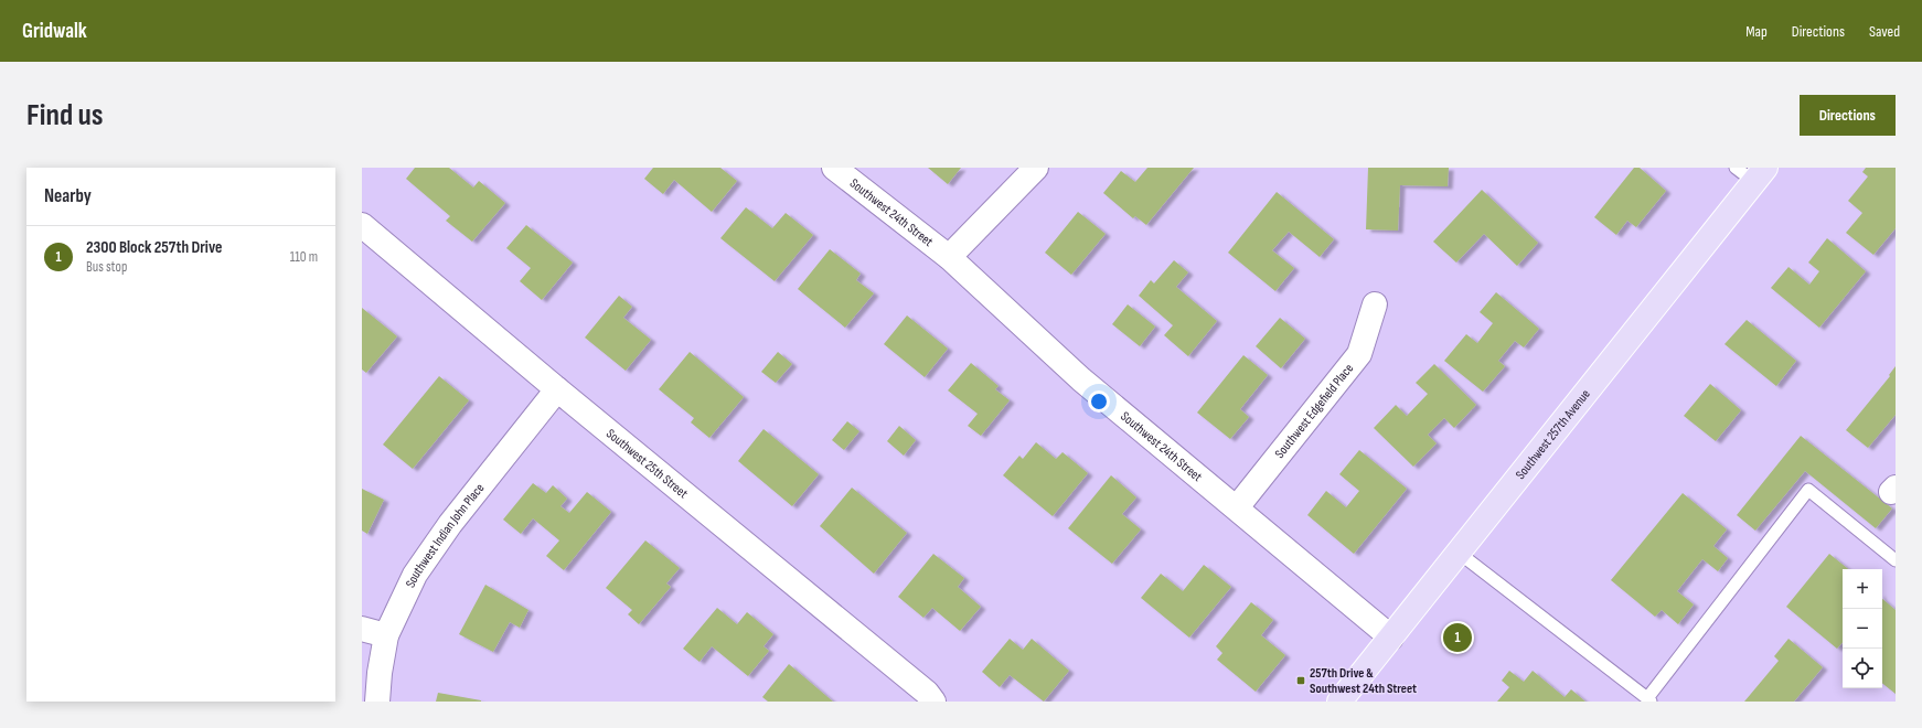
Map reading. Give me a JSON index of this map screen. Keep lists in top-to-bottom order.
{
  "streets": {
    "main road": ["Southwest 257th Avenue"],
    "street": [
      "Southwest 24th Street",
      "Southwest Edgefield Place",
      "Southwest 25th Street",
      "Southwest Indian John Place"
    ]
  },
  "crossings": [
    ["Southwest 24th Street", "Southwest Edgefield Place"],
    ["Southwest 24th Street", "Southwest 257th Avenue"],
    ["Southwest 25th Street", "Southwest Indian John Place"]
  ],
  "places": {
    "transit": ["257th Drive & Southwest 24th Street"]
  },
  "page": {
    "header": "Gridwalk",
    "nav": ["Map", "Directions", "Saved"],
    "buttons": "Directions",
    "title": "Find us",
    "heading": "Nearby",
    "list": [
      {
        "mark": "1",
        "name": "2300 Block 257th Drive",
        "note": "Bus stop",
        "value": "110 m"
      }
    ],
    "map_buttons": ["+", "−"],
    "pins": "1"
  }
}
